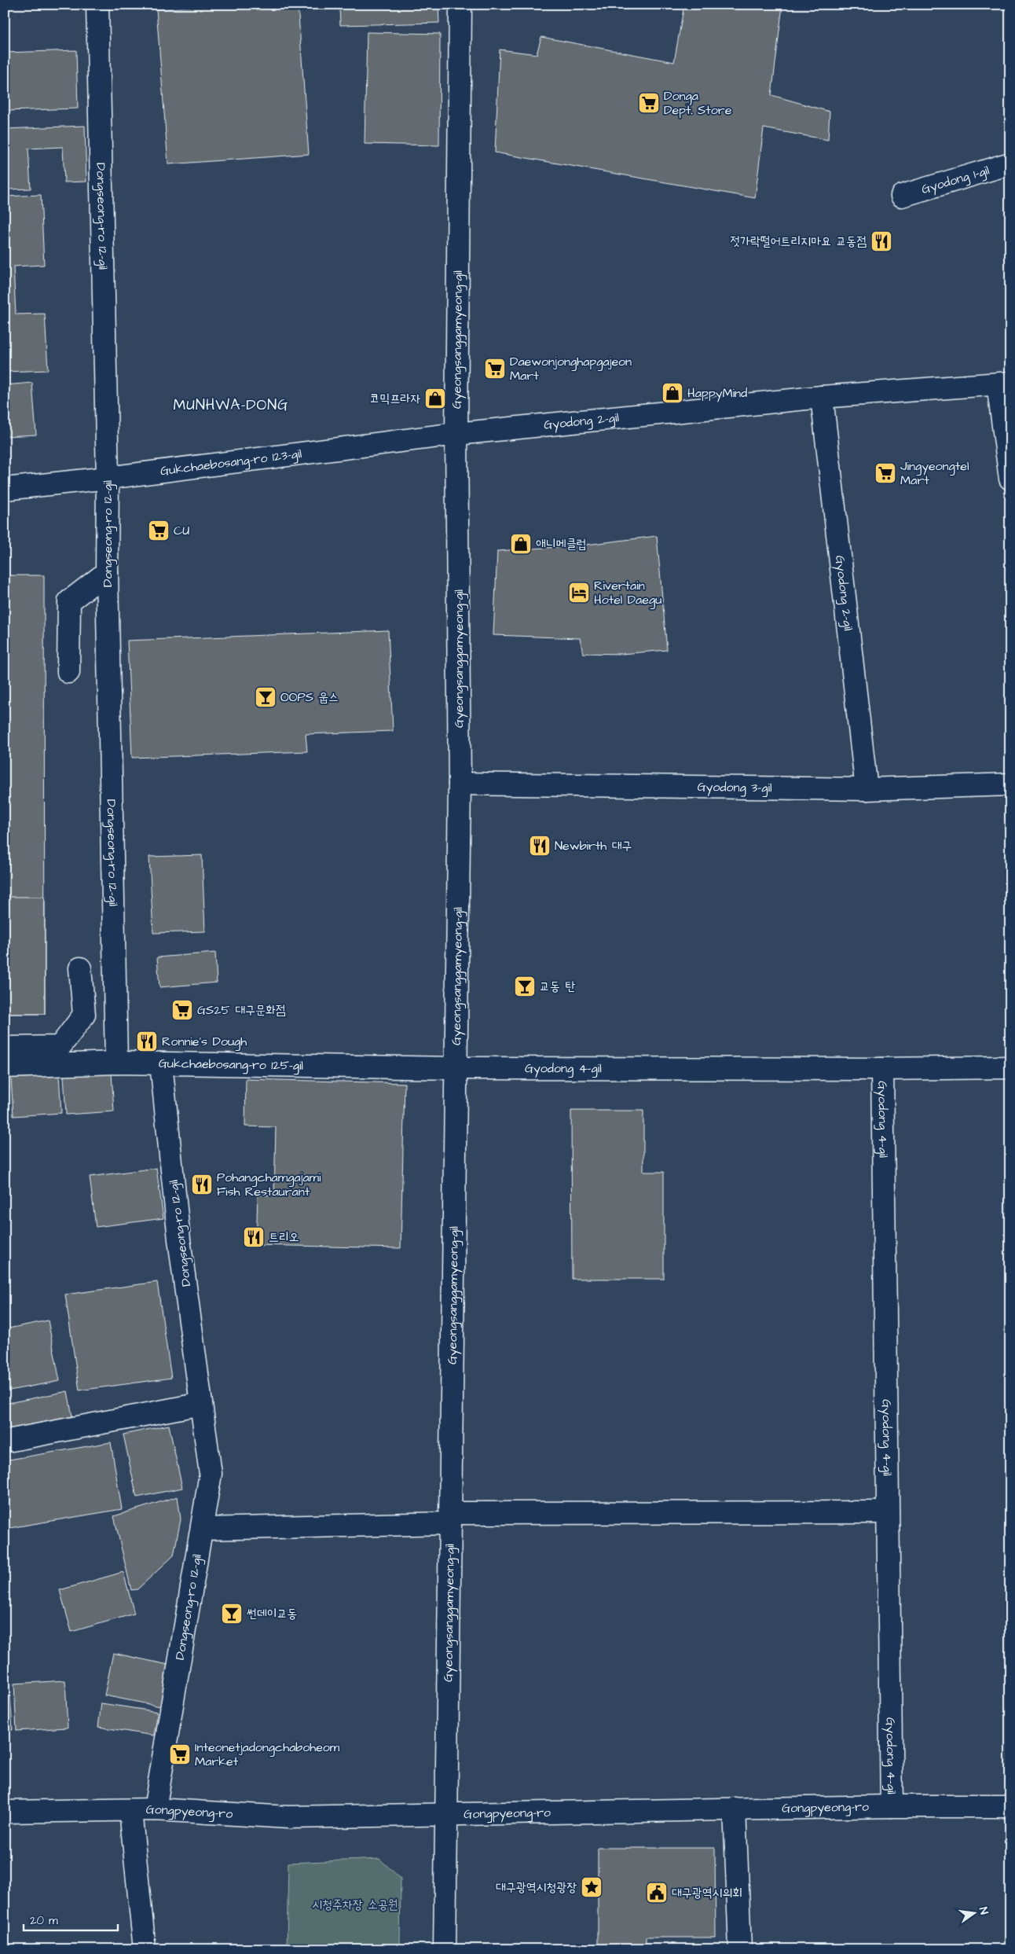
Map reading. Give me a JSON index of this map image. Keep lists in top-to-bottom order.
{
  "streets": {
    "street": [
      "Gyodong 1-gil",
      "Dongseong-ro 12-gil",
      "Gyeongsanggamyeong-gil",
      "Gyodong 2-gil",
      "Gukchaebosang-ro 123-gil",
      "Gyodong 3-gil",
      "Gukchaebosang-ro 125-gil",
      "Gyodong 4-gil",
      "Gongpyeong-ro"
    ]
  },
  "crossings": [
    ["Dongseong-ro 12-gil", "Gukchaebosang-ro 123-gil"],
    ["Dongseong-ro 12-gil", "Gukchaebosang-ro 125-gil"],
    ["Dongseong-ro 12-gil", "Gongpyeong-ro"],
    ["Gyeongsanggamyeong-gil", "Gyodong 2-gil"],
    ["Gyeongsanggamyeong-gil", "Gukchaebosang-ro 123-gil"],
    ["Gyeongsanggamyeong-gil", "Gyodong 3-gil"],
    ["Gyeongsanggamyeong-gil", "Gukchaebosang-ro 125-gil"],
    ["Gyeongsanggamyeong-gil", "Gyodong 4-gil"],
    ["Gyeongsanggamyeong-gil", "Gongpyeong-ro"],
    ["Gyodong 2-gil", "Gukchaebosang-ro 123-gil"],
    ["Gyodong 2-gil", "Gyodong 3-gil"],
    ["Gukchaebosang-ro 125-gil", "Gyodong 4-gil"],
    ["Gyodong 4-gil", "Gongpyeong-ro"]
  ],
  "districts": ["MUNHWA-DONG"],
  "parks": ["시청주차장 소공원"],
  "places": {
    "supermarket": [
      "Donga Dept. Store",
      "Daewonjonghapgajeon Mart",
      "Jingyeongtel Mart",
      "CU",
      "GS25 대구문화점",
      "Inteonetjadongchaboheom Market"
    ],
    "restaurant": [
      "젓가락떨어트리지마요 교동점",
      "Newbirth 대구",
      "Ronnie's Dough",
      "Pohangchamgajami Fish Restaurant",
      "트리오"
    ],
    "shop": ["HappyMind", "코믹프라자", "애니메클럽"],
    "hotel": ["Rivertain Hotel Daegu"],
    "bar": ["OOPS 웁스", "교동 탄", "썬데이교동"],
    "place": ["대구광역시청광장"],
    "public building": ["대구광역시의회"]
  },
  "scale_bar": "20 m",
  "north": "right"
}
